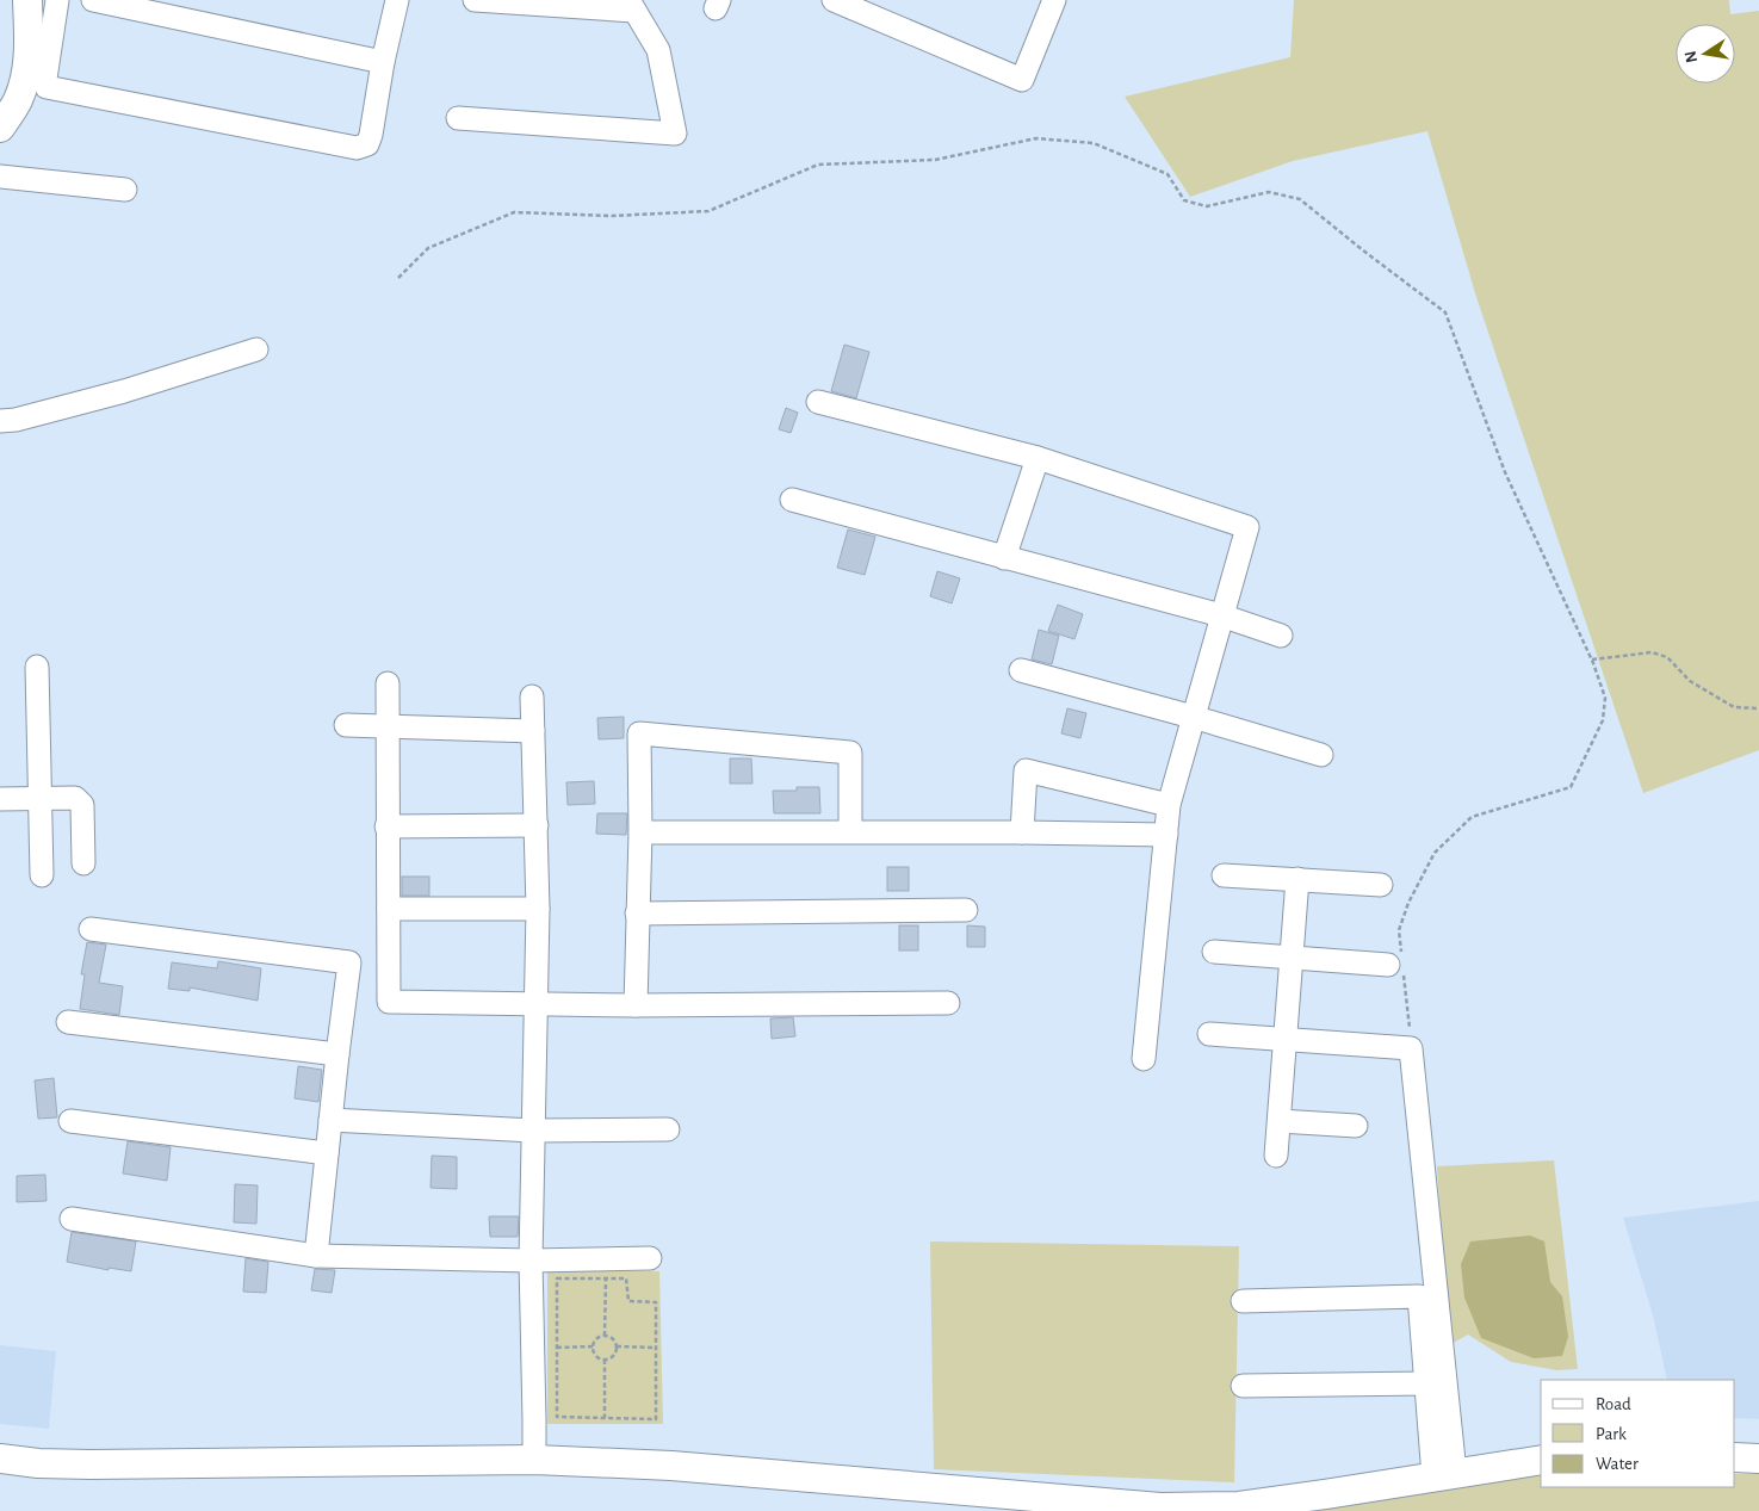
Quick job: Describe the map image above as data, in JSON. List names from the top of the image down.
{
  "legend": ["Road", "Park", "Water"],
  "north": "left"
}
